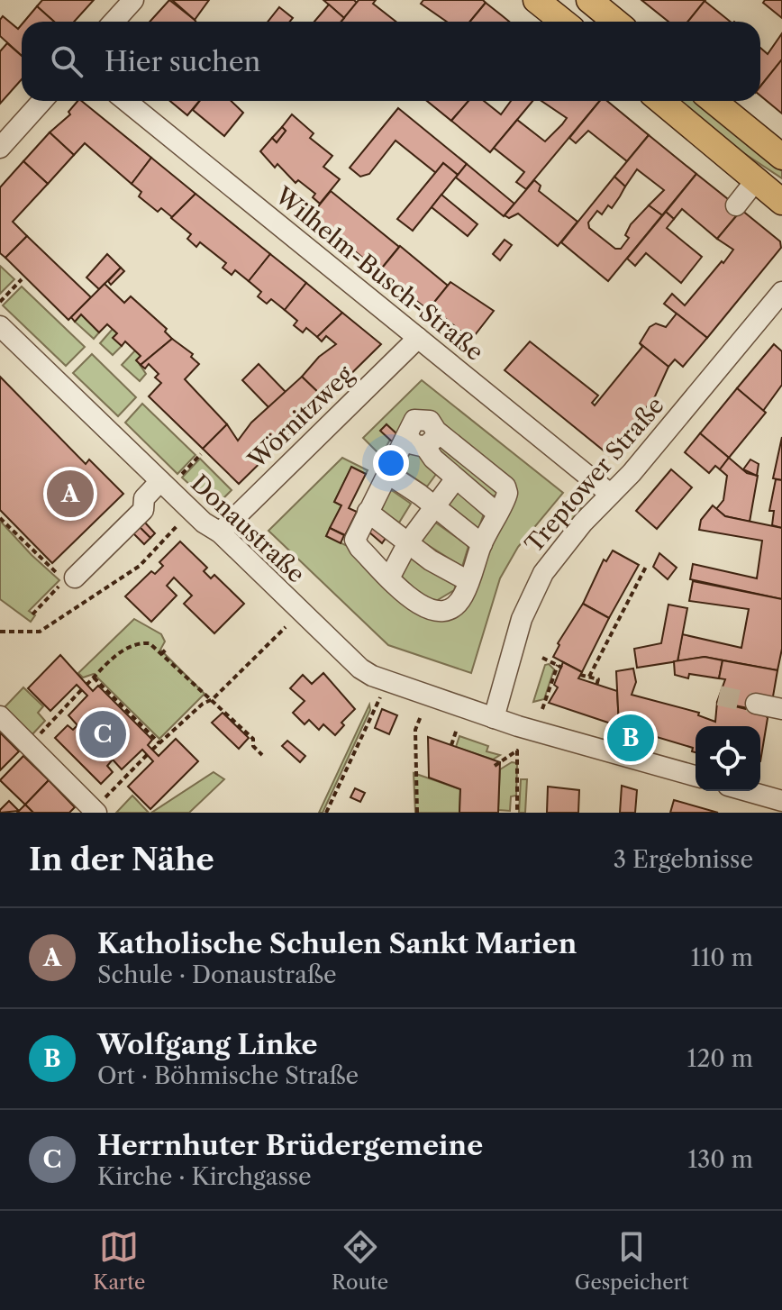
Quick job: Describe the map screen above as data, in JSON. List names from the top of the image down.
{
  "streets": {
    "street": [
      "Wilhelm-Busch-Straße",
      "Wörnitzweg",
      "Treptower Straße",
      "Donaustraße"
    ]
  },
  "crossings": [
    ["Wilhelm-Busch-Straße", "Wörnitzweg"],
    ["Wilhelm-Busch-Straße", "Treptower Straße"],
    ["Wörnitzweg", "Donaustraße"],
    ["Treptower Straße", "Donaustraße"]
  ],
  "page": {
    "search": "Hier suchen",
    "pins": ["A", "C", "B"],
    "heading": ["In der Nähe", "3 Ergebnisse"],
    "list": [
      {
        "mark": "A",
        "name": "Katholische Schulen Sankt Marien",
        "note": "Schule · Donaustraße",
        "value": "110 m"
      },
      {
        "mark": "B",
        "name": "Wolfgang Linke",
        "note": "Ort · Böhmische Straße",
        "value": "120 m"
      },
      {
        "mark": "C",
        "name": "Herrnhuter Brüdergemeine",
        "note": "Kirche · Kirchgasse",
        "value": "130 m"
      }
    ],
    "nav": ["Karte", "Route", "Gespeichert"]
  }
}
